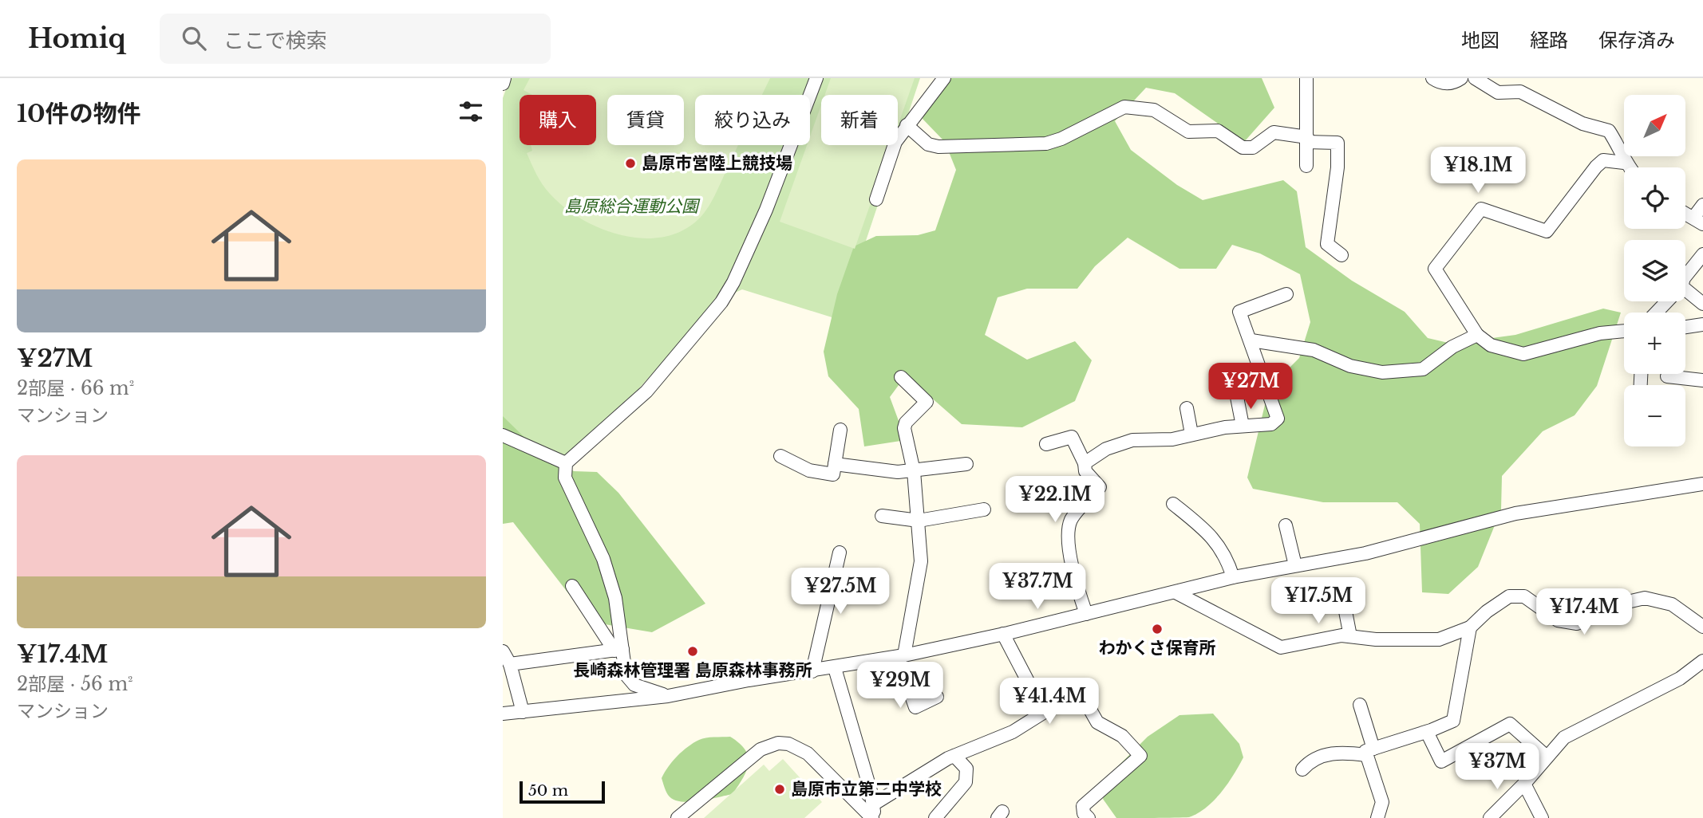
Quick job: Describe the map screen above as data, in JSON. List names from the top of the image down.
{
  "parks": ["島原総合運動公園"],
  "places": [
    "島原市営陸上競技場",
    "わかくさ保育所",
    "長崎森林管理署 島原森林事務所",
    "島原市立第二中学校"
  ],
  "scale_bar": "50 m",
  "north": "top right",
  "page": {
    "header": "Homiq",
    "search": "ここで検索",
    "nav": ["地図", "経路", "保存済み"],
    "heading": "10件の物件",
    "map_buttons": ["+", "−"],
    "chip": [
      "購入",
      "賃貸",
      "絞り込み",
      "新着"
    ],
    "list": [
      {
        "name": "¥27M",
        "note": "2部屋 · 66 m² · マンション"
      },
      {
        "name": "¥17.4M",
        "note": "2部屋 · 56 m² · マンション"
      }
    ],
    "price": [
      "¥18.1M",
      "¥27M",
      "¥22.1M",
      "¥37.7M",
      "¥27.5M",
      "¥17.5M",
      "¥17.4M",
      "¥29M",
      "¥41.4M",
      "¥37M"
    ],
    "scale": "50 m"
  }
}
